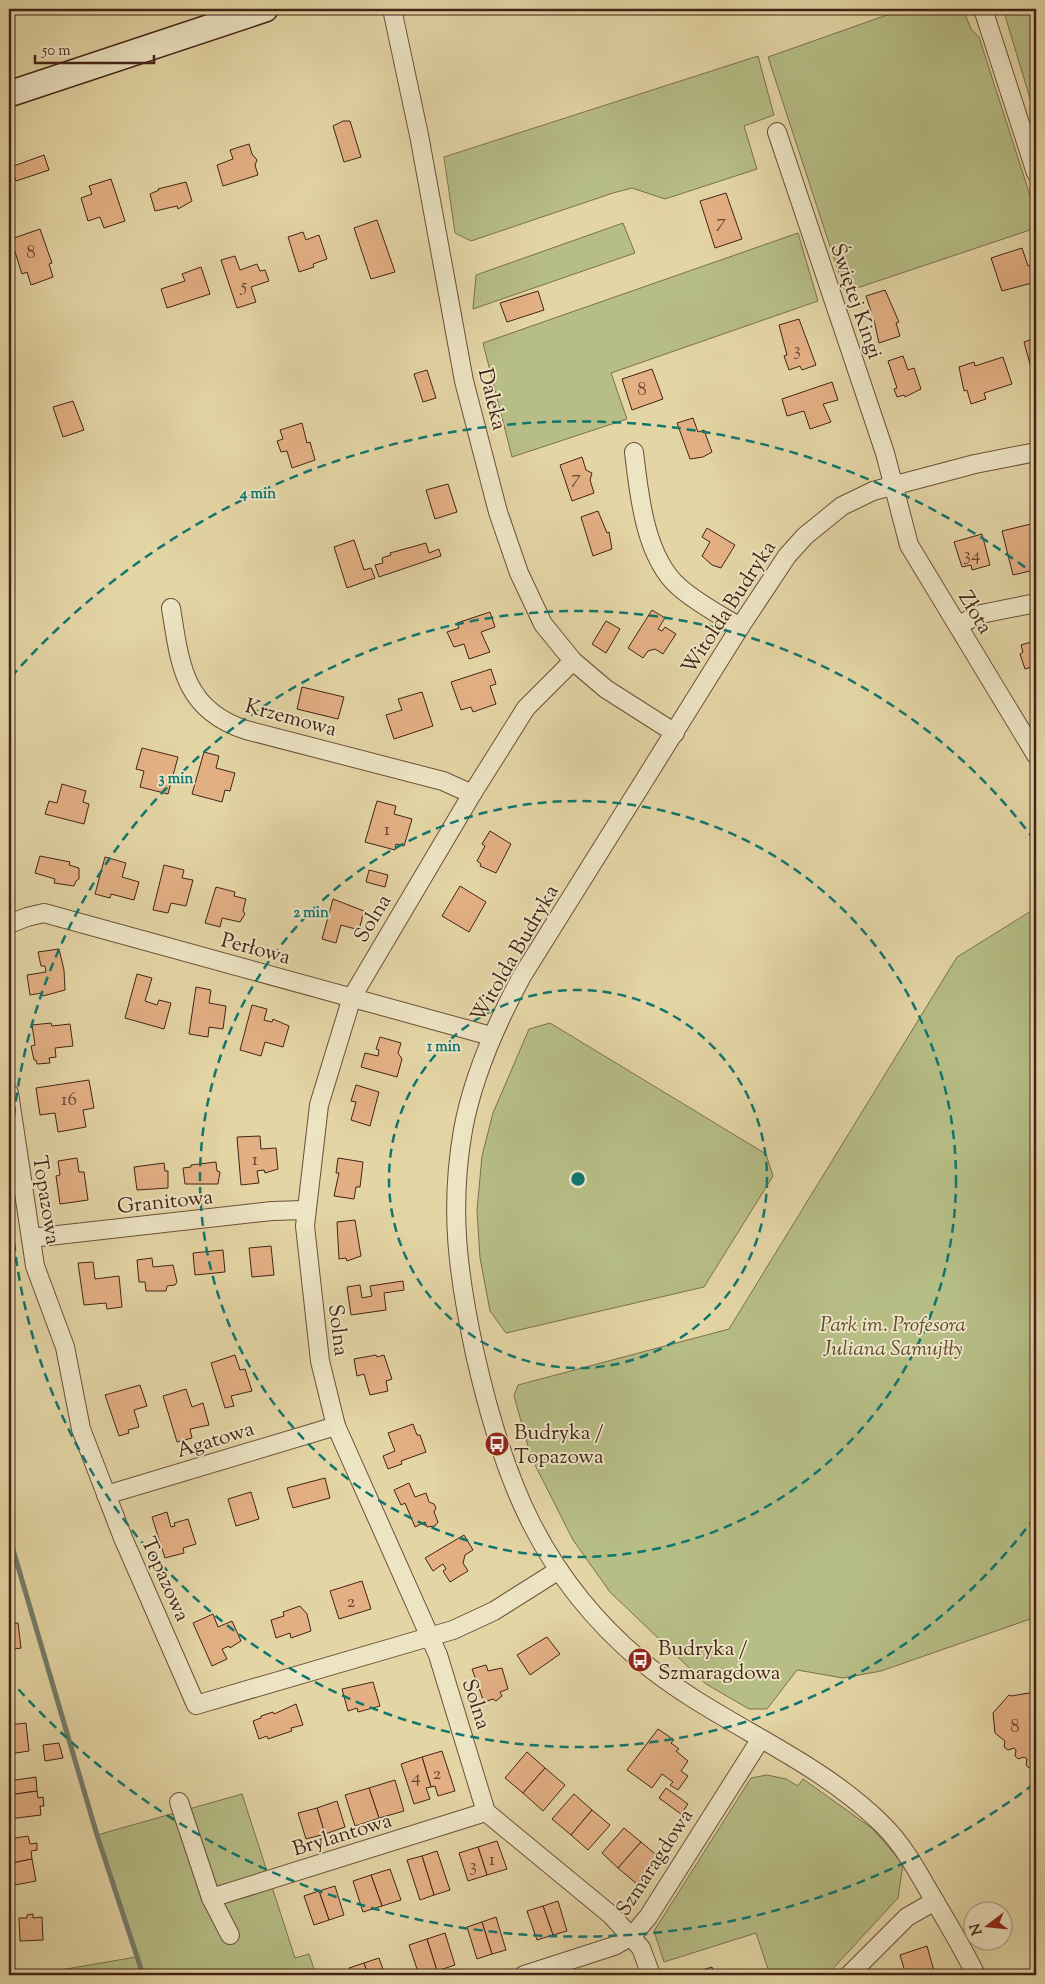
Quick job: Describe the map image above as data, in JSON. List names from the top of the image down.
{
  "streets": {
    "street": [
      "Świętej Kingi",
      "Daleka",
      "Witolda Budryka",
      "Złota",
      "Krzemowa",
      "Solna",
      "Perłowa",
      "Topazowa",
      "Granitowa",
      "Agatowa",
      "Brylantowa",
      "Szmaragdowa"
    ]
  },
  "crossings": [
    ["Świętej Kingi", "Witolda Budryka"],
    ["Świętej Kingi", "Złota"],
    ["Daleka", "Witolda Budryka"],
    ["Daleka", "Solna"],
    ["Witolda Budryka", "Złota"],
    ["Witolda Budryka", "Perłowa"],
    ["Witolda Budryka", "Topazowa"],
    ["Witolda Budryka", "Szmaragdowa"],
    ["Krzemowa", "Solna"],
    ["Solna", "Perłowa"],
    ["Solna", "Topazowa"],
    ["Solna", "Granitowa"],
    ["Solna", "Agatowa"],
    ["Solna", "Brylantowa"],
    ["Topazowa", "Granitowa"],
    ["Topazowa", "Agatowa"]
  ],
  "parks": ["Park im. Profesora Juliana Samujłły"],
  "places": {
    "bus stop": ["Budryka / Topazowa", "Budryka / Szmaragdowa"]
  },
  "house_numbers": [
    "7",
    "8",
    "5",
    "3",
    "8",
    "7",
    "34",
    "1",
    "16",
    "1",
    "2",
    "8",
    "2",
    "4",
    "1",
    "3"
  ],
  "scale_bar": "50 m",
  "north": "left",
  "rings": [
    "4 min",
    "3 min",
    "2 min",
    "1 min"
  ]
}
